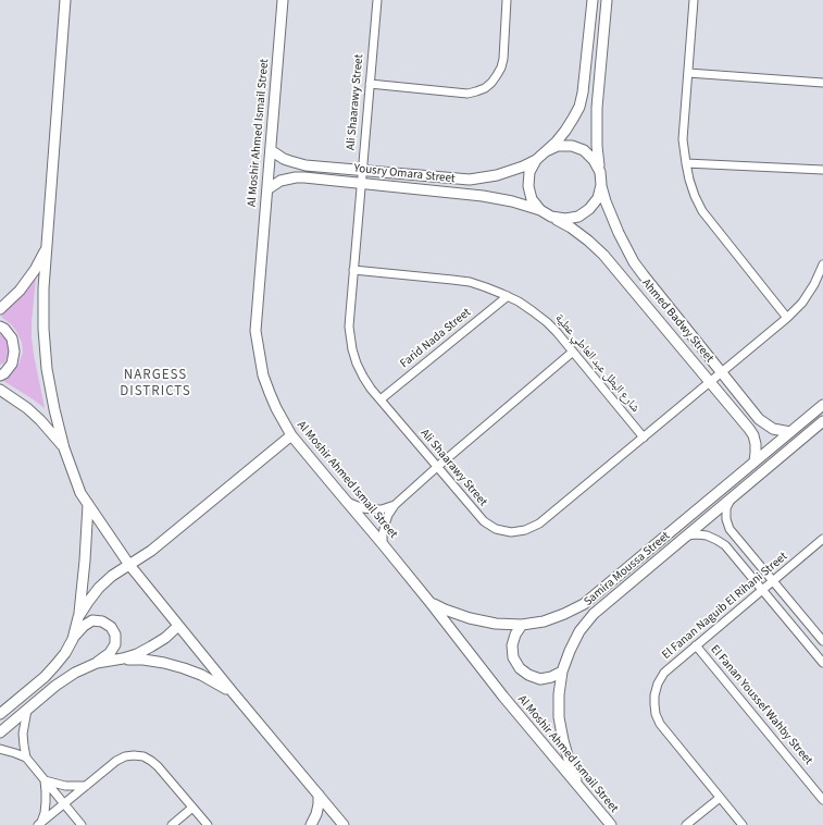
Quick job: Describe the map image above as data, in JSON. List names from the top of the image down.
{
  "streets": {
    "street": [
      "Ali Shaarawy Street",
      "Al Moshir Ahmed Ismail Street",
      "Yousry Omara Street",
      "Ahmed Badwy Street",
      "Farid Nada Street",
      "شارع البطل عبد العاطي عطية",
      "Samira Moussa Street",
      "El Fanan Naguib El Rihani Street",
      "El Fanan Youssef Wahby Street"
    ]
  },
  "crossings": [
    ["Ali Shaarawy Street", "Yousry Omara Street"],
    ["Ali Shaarawy Street", "Ahmed Badwy Street"],
    ["Ali Shaarawy Street", "Farid Nada Street"],
    ["Ali Shaarawy Street", "شارع البطل عبد العاطي عطية"],
    ["Al Moshir Ahmed Ismail Street", "Yousry Omara Street"],
    ["Al Moshir Ahmed Ismail Street", "Samira Moussa Street"],
    ["Yousry Omara Street", "Ahmed Badwy Street"],
    ["Ahmed Badwy Street", "Samira Moussa Street"],
    ["Farid Nada Street", "شارع البطل عبد العاطي عطية"],
    ["El Fanan Naguib El Rihani Street", "El Fanan Youssef Wahby Street"]
  ],
  "districts": ["NARGESS DISTRICTS"]
}
